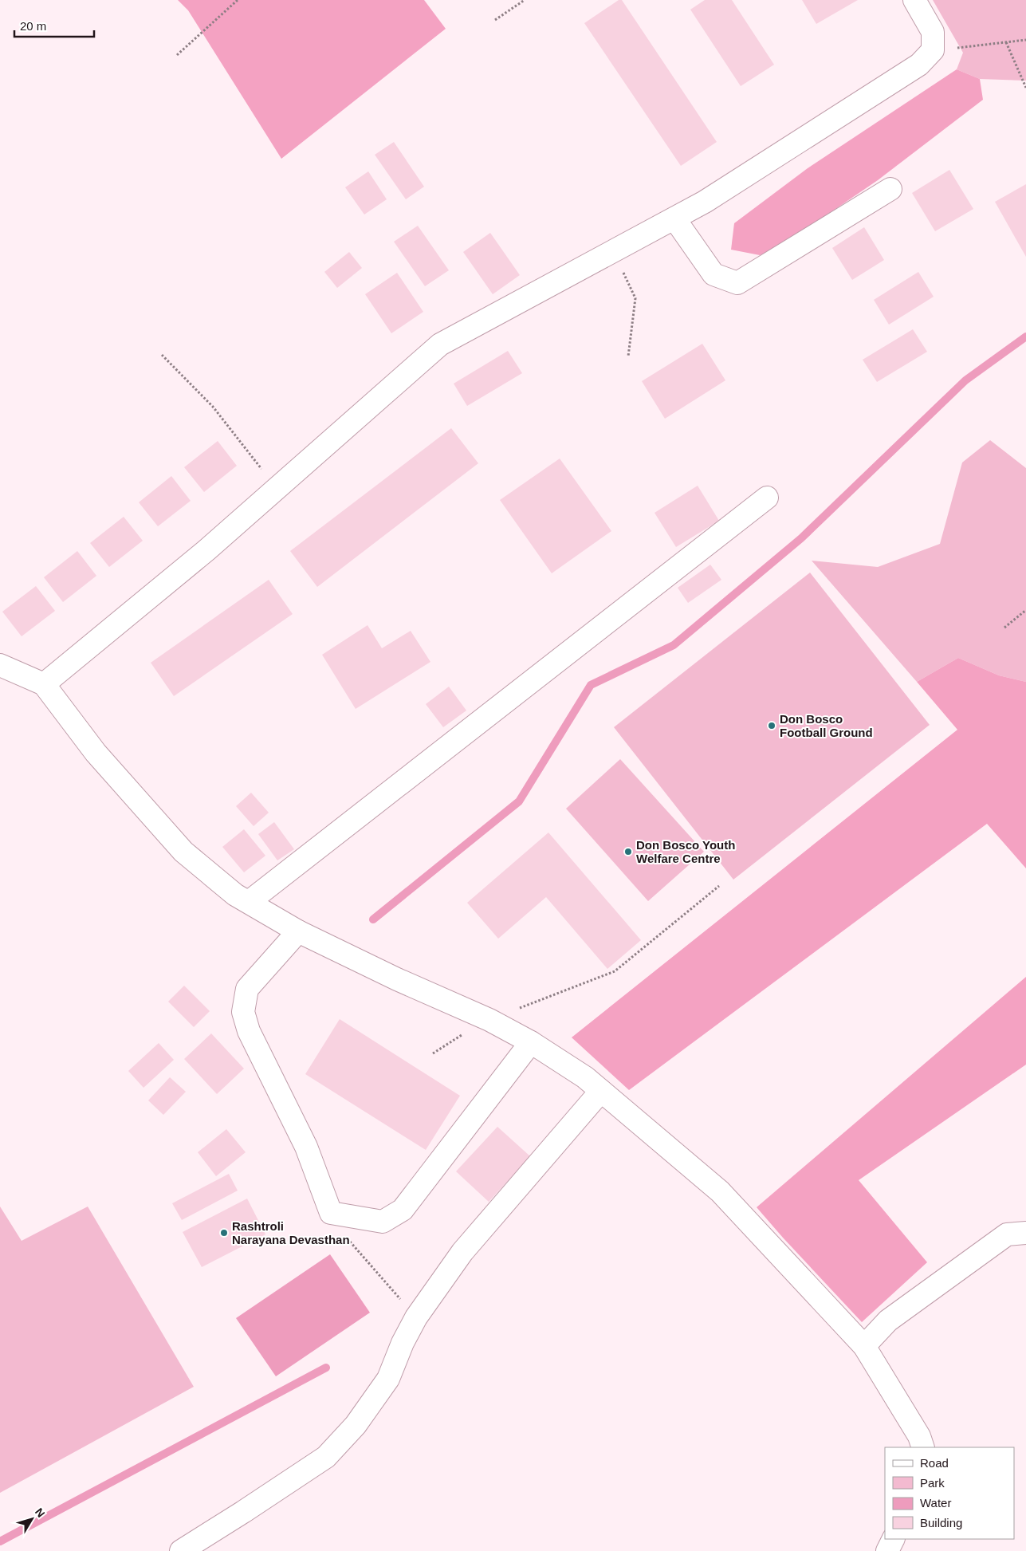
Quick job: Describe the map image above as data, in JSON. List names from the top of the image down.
{
  "places": ["Don Bosco Football Ground", "Don Bosco Youth Welfare Centre", "Rashtroli Narayana Devasthan"],
  "legend": [
    "Road",
    "Park",
    "Water",
    "Building"
  ],
  "scale_bar": "20 m",
  "north": "top right"
}
